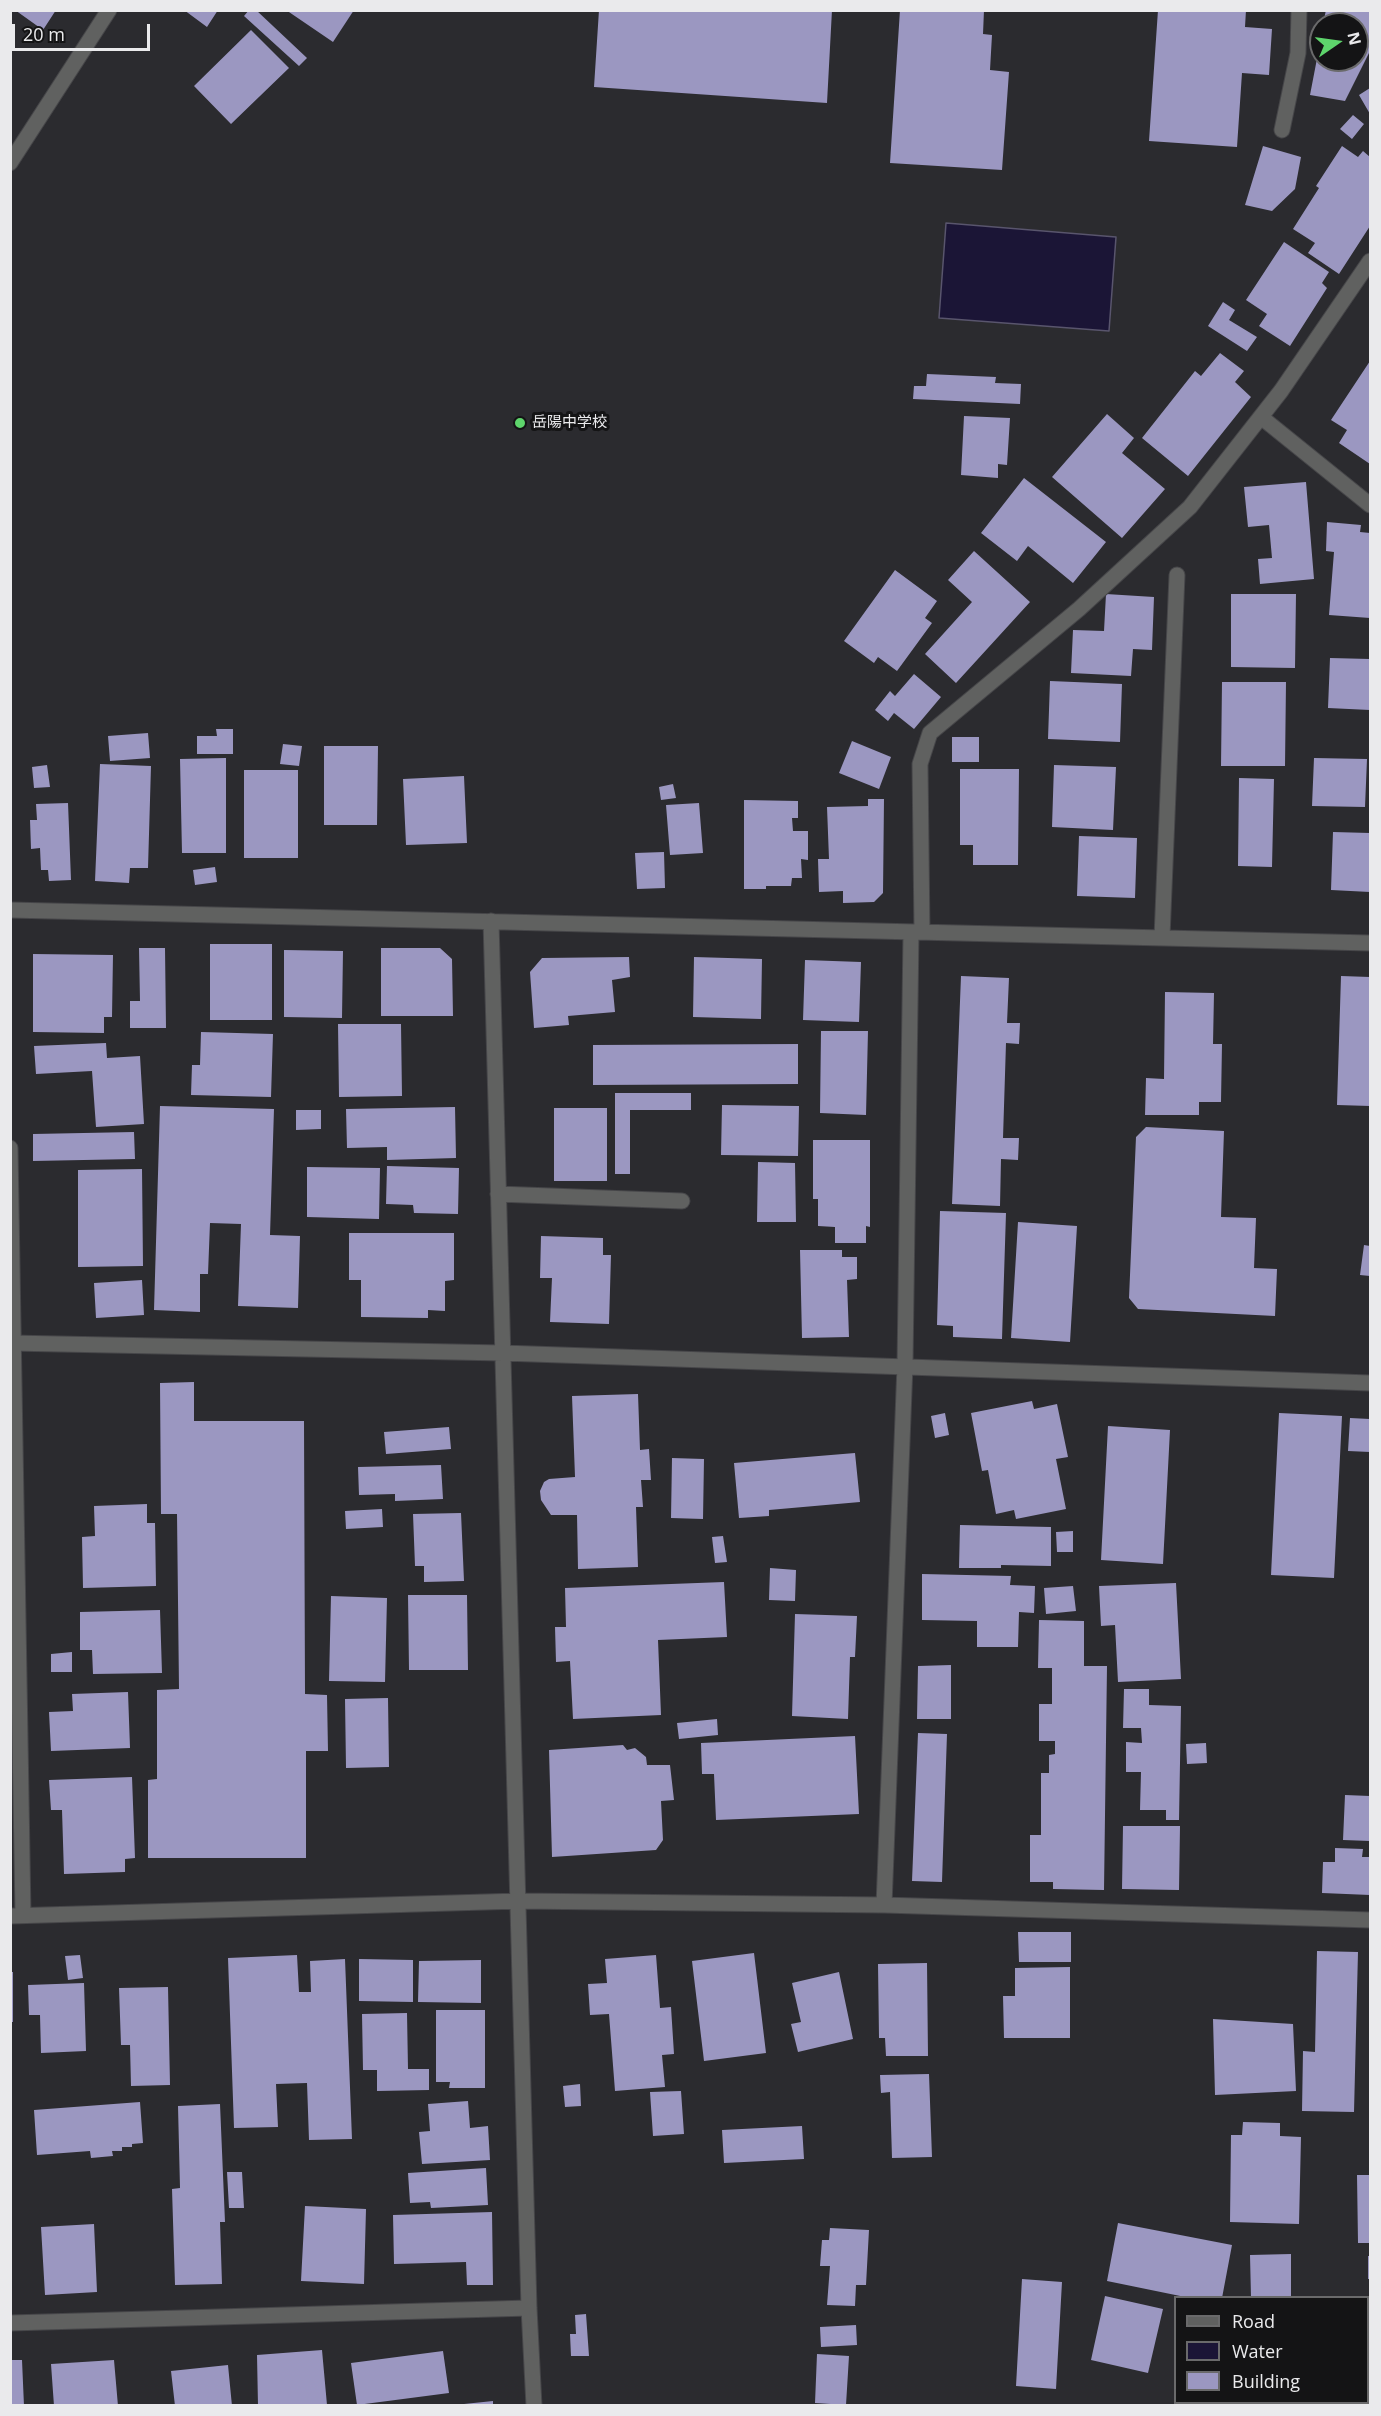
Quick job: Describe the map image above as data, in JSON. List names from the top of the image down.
{
  "places": ["岳陽中学校"],
  "legend": ["Road", "Water", "Building"],
  "scale_bar": "20 m",
  "north": "right"
}
